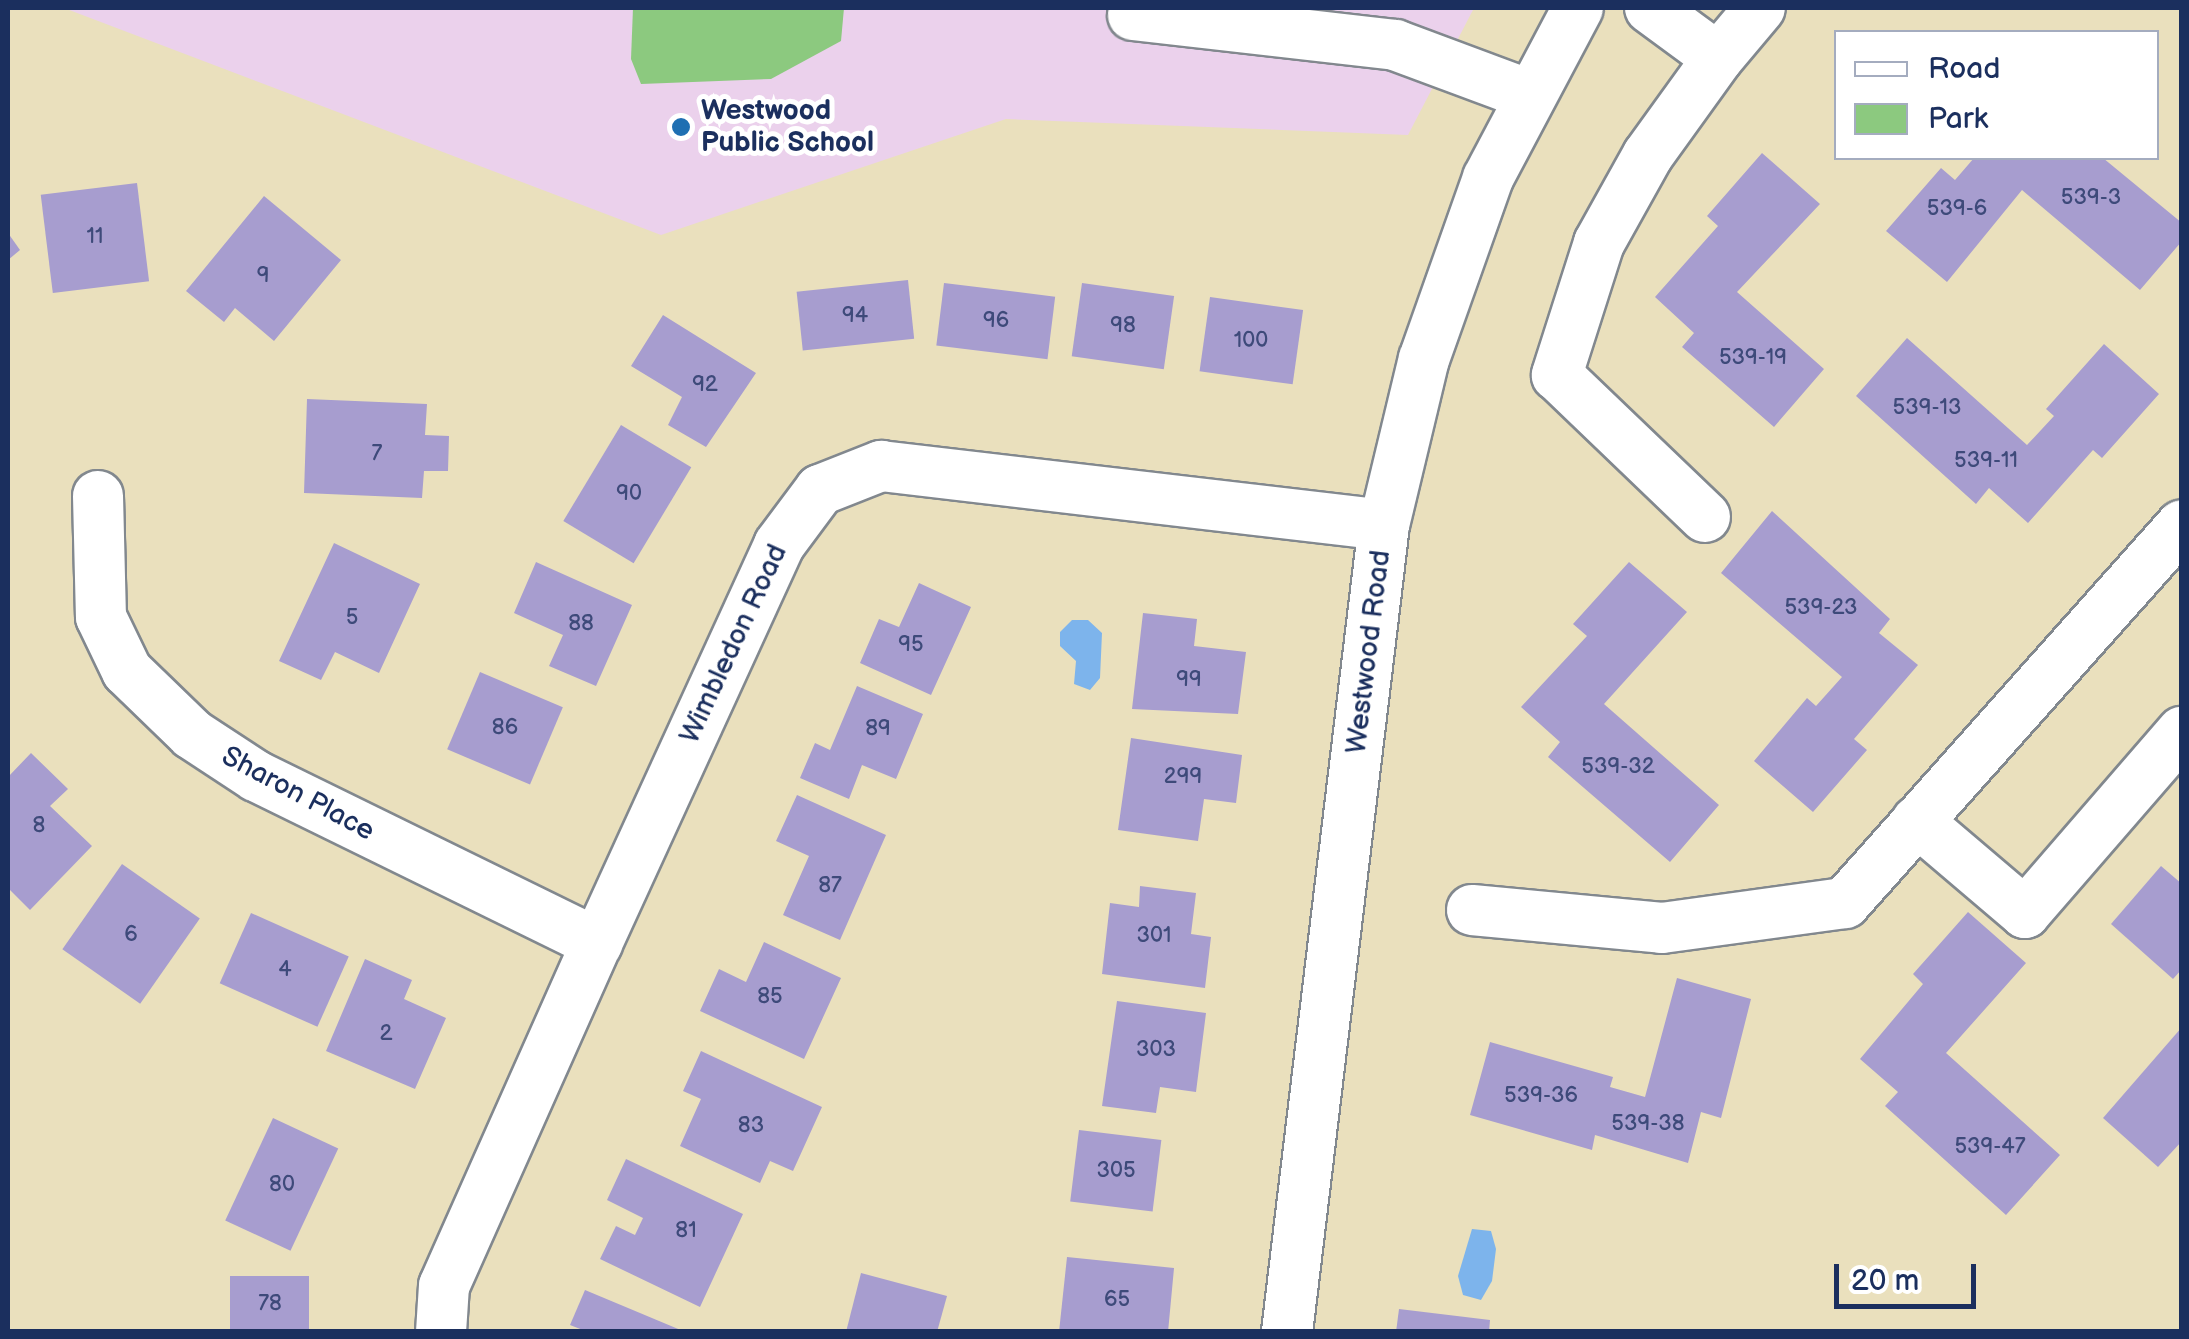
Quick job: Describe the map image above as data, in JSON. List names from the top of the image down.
{
  "streets": {
    "street": ["Wimbledon Road", "Westwood Road", "Sharon Place"]
  },
  "crossings": [
    ["Wimbledon Road", "Westwood Road"],
    ["Wimbledon Road", "Sharon Place"]
  ],
  "places": ["Westwood Public School"],
  "house_numbers": [
    "539-3",
    "539-6",
    "11",
    "9",
    "94",
    "96",
    "98",
    "100",
    "539-19",
    "92",
    "539-13",
    "7",
    "539-11",
    "90",
    "539-23",
    "5",
    "88",
    "95",
    "99",
    "86",
    "89",
    "539-32",
    "299",
    "8",
    "87",
    "6",
    "301",
    "4",
    "85",
    "2",
    "303",
    "539-36",
    "539-38",
    "83",
    "539-47",
    "305",
    "80",
    "81",
    "65",
    "78"
  ],
  "legend": ["Road", "Park"],
  "scale_bar": "20 m"
}
